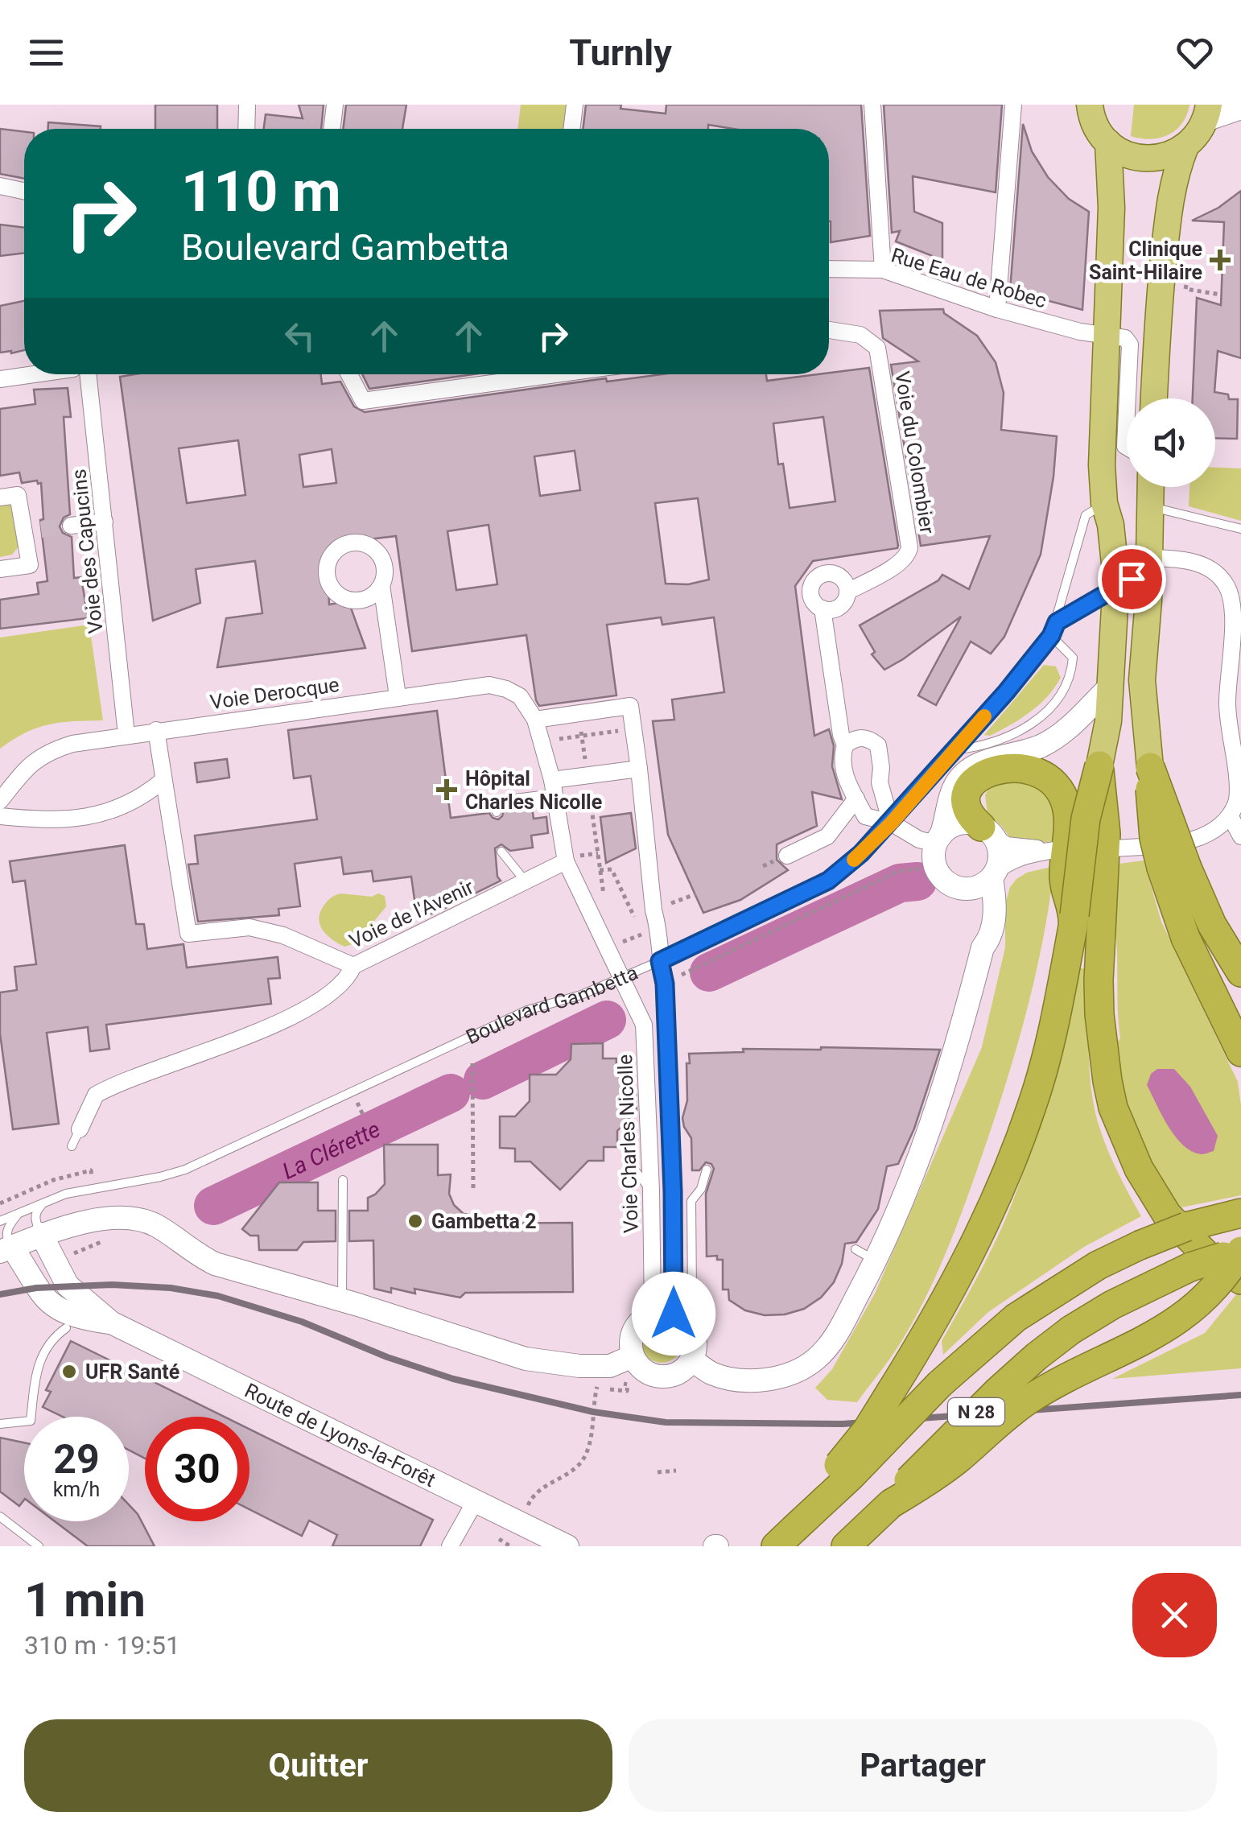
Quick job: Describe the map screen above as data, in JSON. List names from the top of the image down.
{
  "streets": {
    "highway": ["N 28"],
    "street": [
      "Rue Eau de Robec",
      "Voie du Colombier",
      "Voie des Capucins",
      "Voie Derocque",
      "Voie de l'Avenir",
      "Voie Charles Nicolle",
      "Route de Lyons-la-Forêt"
    ],
    "lane": ["Boulevard Gambetta"]
  },
  "crossings": [
    ["Voie des Capucins", "Voie Derocque"],
    ["Voie Derocque", "Voie de l'Avenir"],
    ["Voie Derocque", "Voie Charles Nicolle"],
    ["Voie de l'Avenir", "Voie Charles Nicolle"],
    ["Boulevard Gambetta", "Voie Charles Nicolle"]
  ],
  "water": ["La Clérette"],
  "places": {
    "health": ["Clinique Saint-Hilaire", "Hôpital Charles Nicolle"],
    "other": ["Gambetta 2", "UFR Santé"]
  },
  "page": {
    "header": "Turnly",
    "turn": ["110 m", "Boulevard Gambetta"],
    "speed": "29 km/h",
    "limit": "30",
    "heading": ["1 min", "310 m · 19:51"],
    "buttons": ["Quitter", "Partager"]
  }
}
